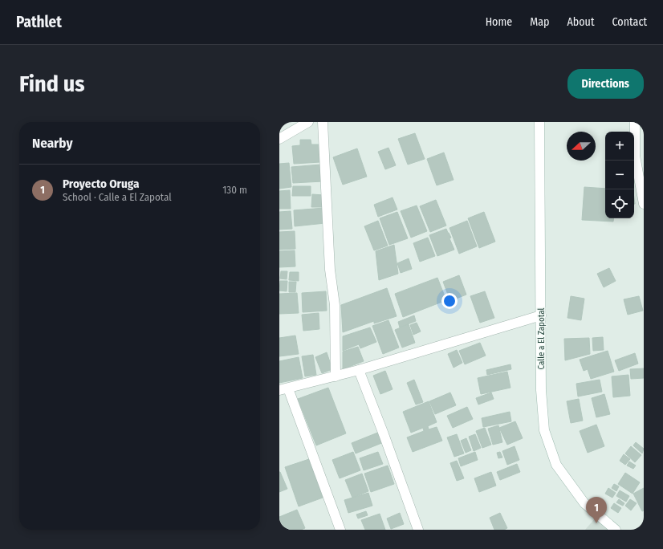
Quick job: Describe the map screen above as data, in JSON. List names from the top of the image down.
{
  "streets": {
    "street": ["Calle a El Zapotal"]
  },
  "north": "left",
  "page": {
    "header": "Pathlet",
    "nav": [
      "Home",
      "Map",
      "About",
      "Contact"
    ],
    "buttons": "Directions",
    "title": "Find us",
    "heading": "Nearby",
    "map_buttons": ["+", "−"],
    "list": [
      {
        "mark": "1",
        "name": "Proyecto Oruga",
        "note": "School · Calle a El Zapotal",
        "value": "130 m"
      }
    ],
    "pins": "1"
  }
}
